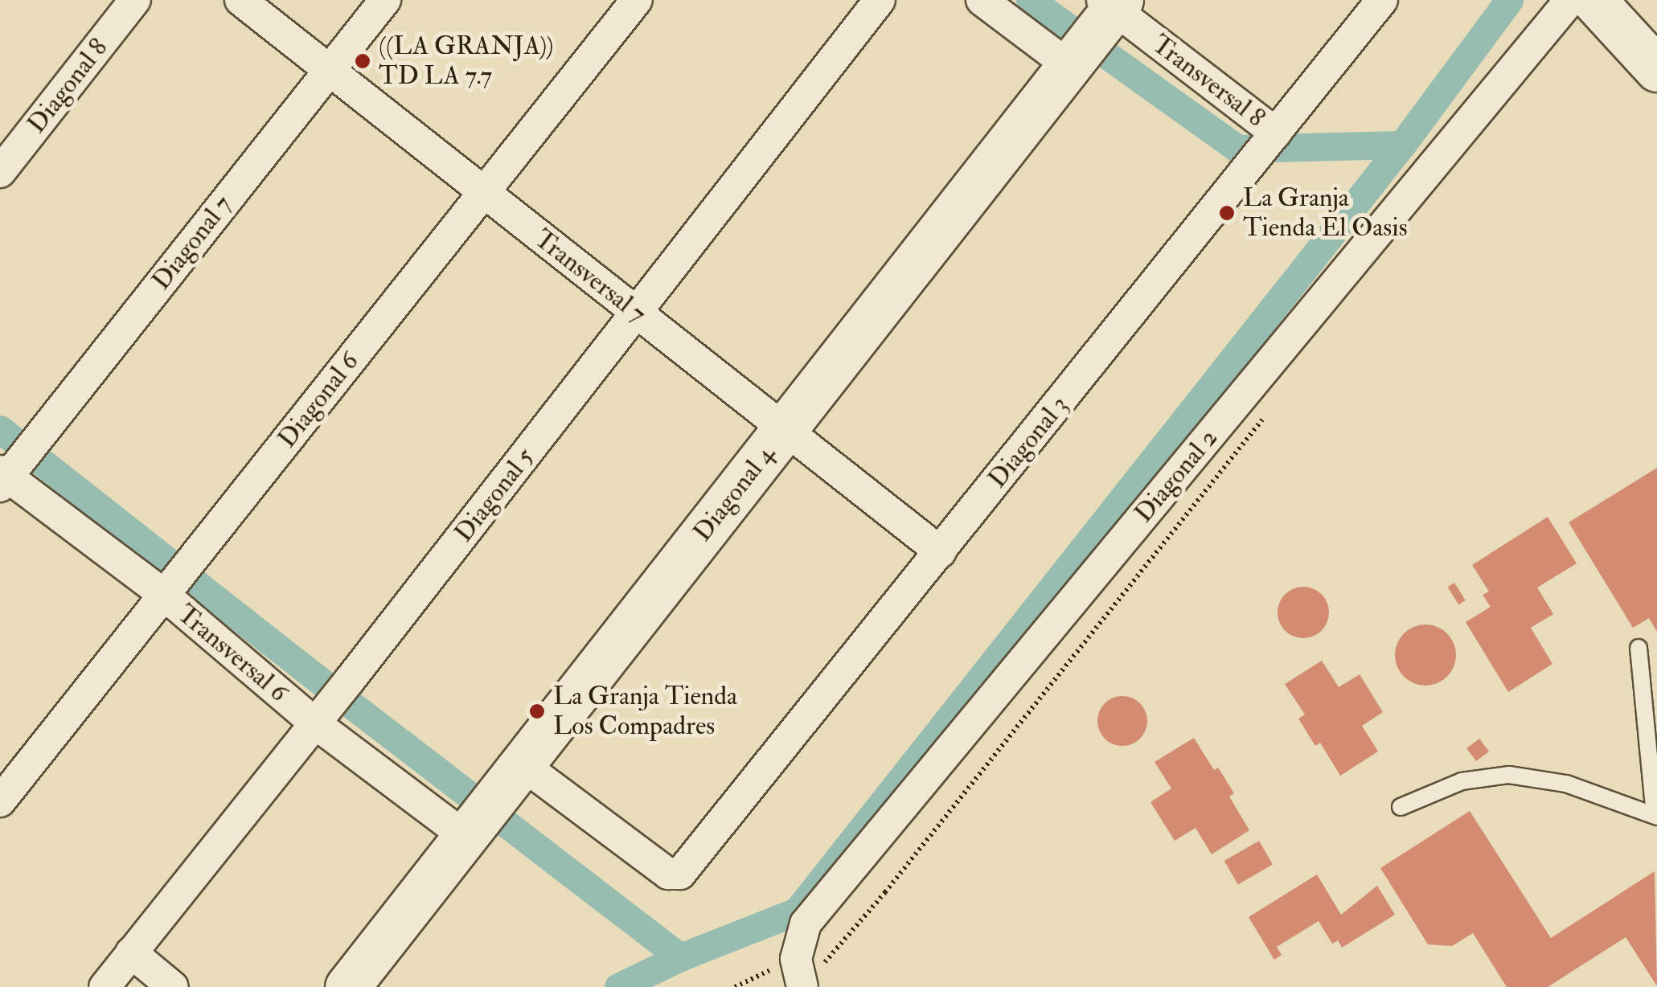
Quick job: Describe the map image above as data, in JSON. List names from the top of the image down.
{
  "streets": {
    "street": [
      "Transversal 8",
      "Diagonal 8",
      "Diagonal 7",
      "Transversal 7",
      "Diagonal 6",
      "Diagonal 3",
      "Diagonal 2",
      "Diagonal 4",
      "Diagonal 5",
      "Transversal 6"
    ]
  },
  "crossings": [
    ["Transversal 8", "Diagonal 3"],
    ["Transversal 8", "Diagonal 4"],
    ["Diagonal 7", "Transversal 7"],
    ["Diagonal 7", "Transversal 6"],
    ["Transversal 7", "Diagonal 6"],
    ["Transversal 7", "Diagonal 3"],
    ["Transversal 7", "Diagonal 4"],
    ["Transversal 7", "Diagonal 5"],
    ["Diagonal 6", "Transversal 6"],
    ["Diagonal 3", "Diagonal 4"],
    ["Diagonal 4", "Transversal 6"],
    ["Diagonal 5", "Transversal 6"]
  ],
  "places": ["((LA GRANJA)) TD LA 7.7", "La Granja Tienda El Oasis", "La Granja Tienda Los Compadres"]
}
